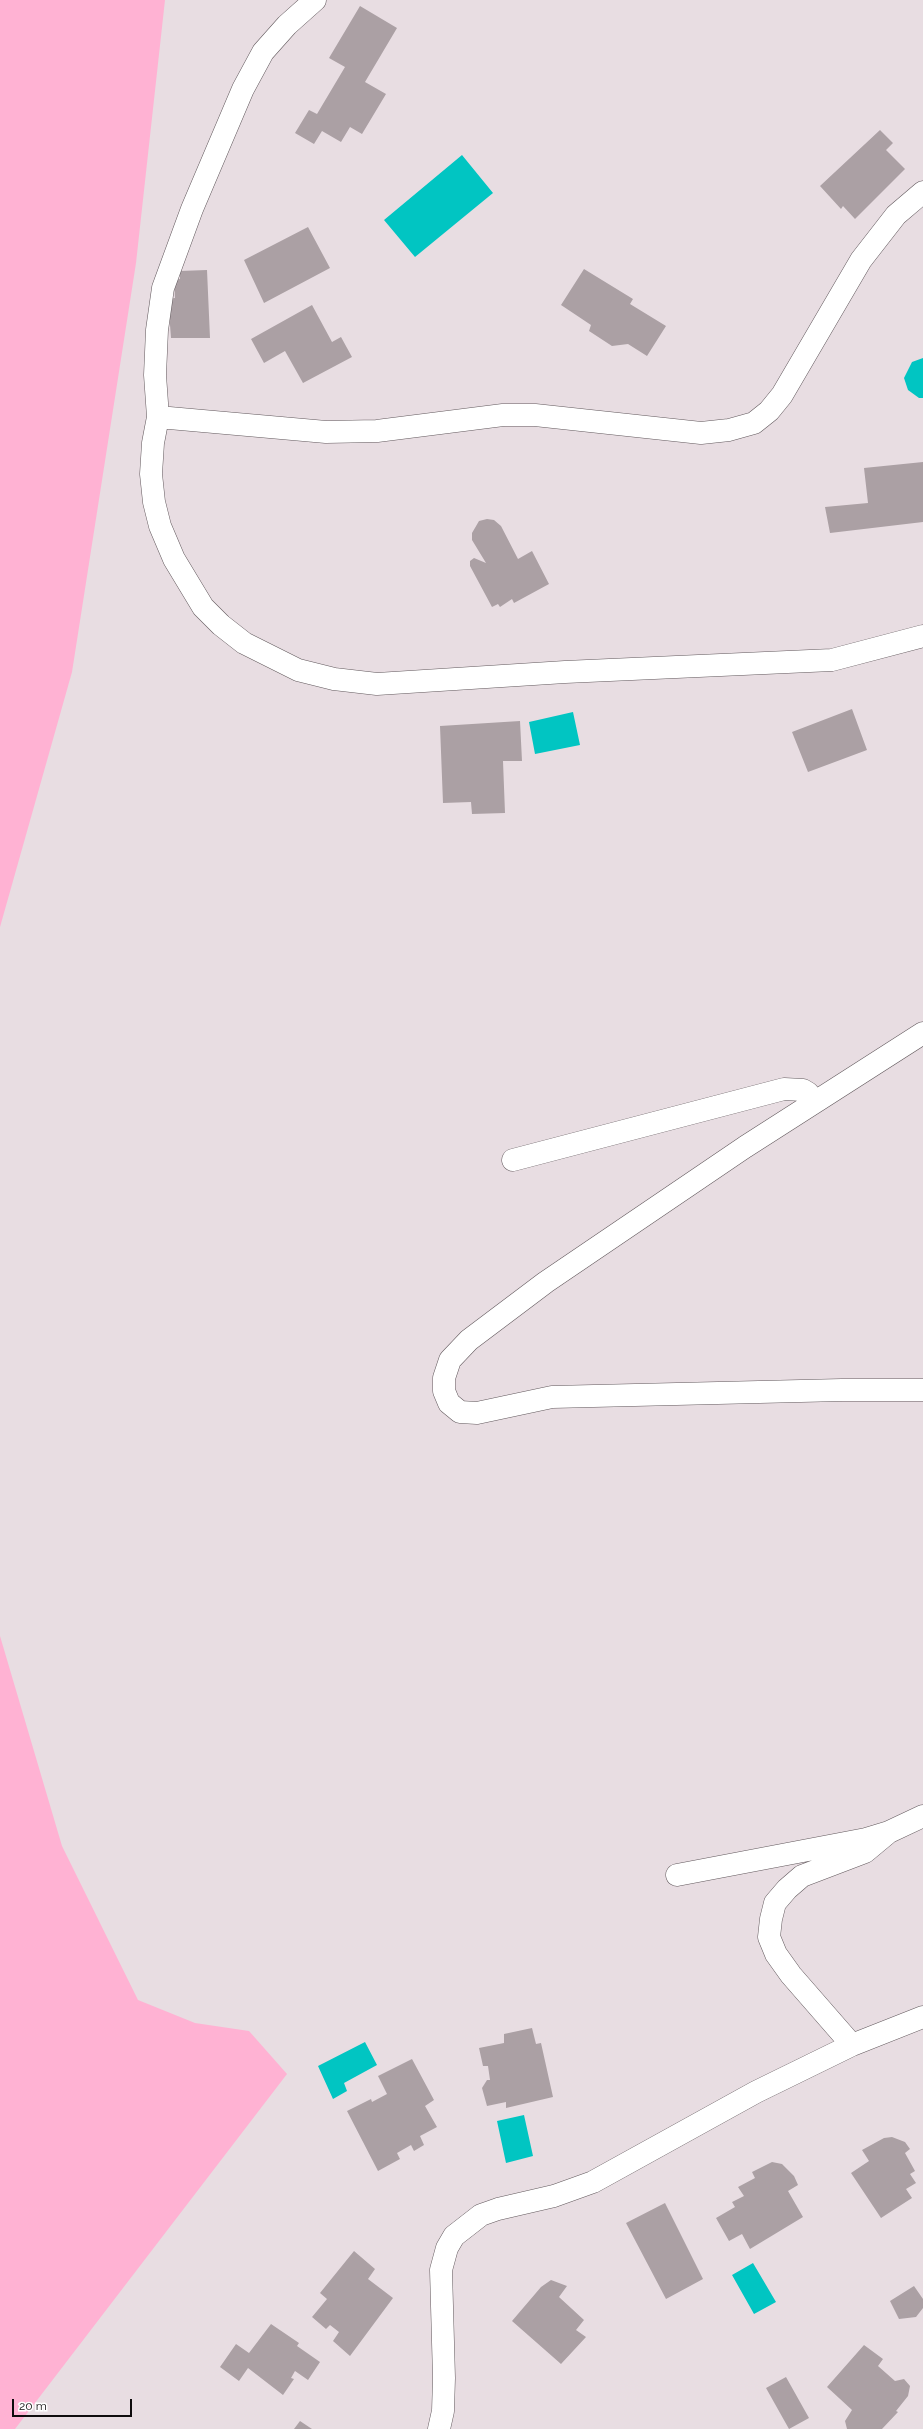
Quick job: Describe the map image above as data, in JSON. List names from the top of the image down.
{
  "scale_bar": "20 m"
}
